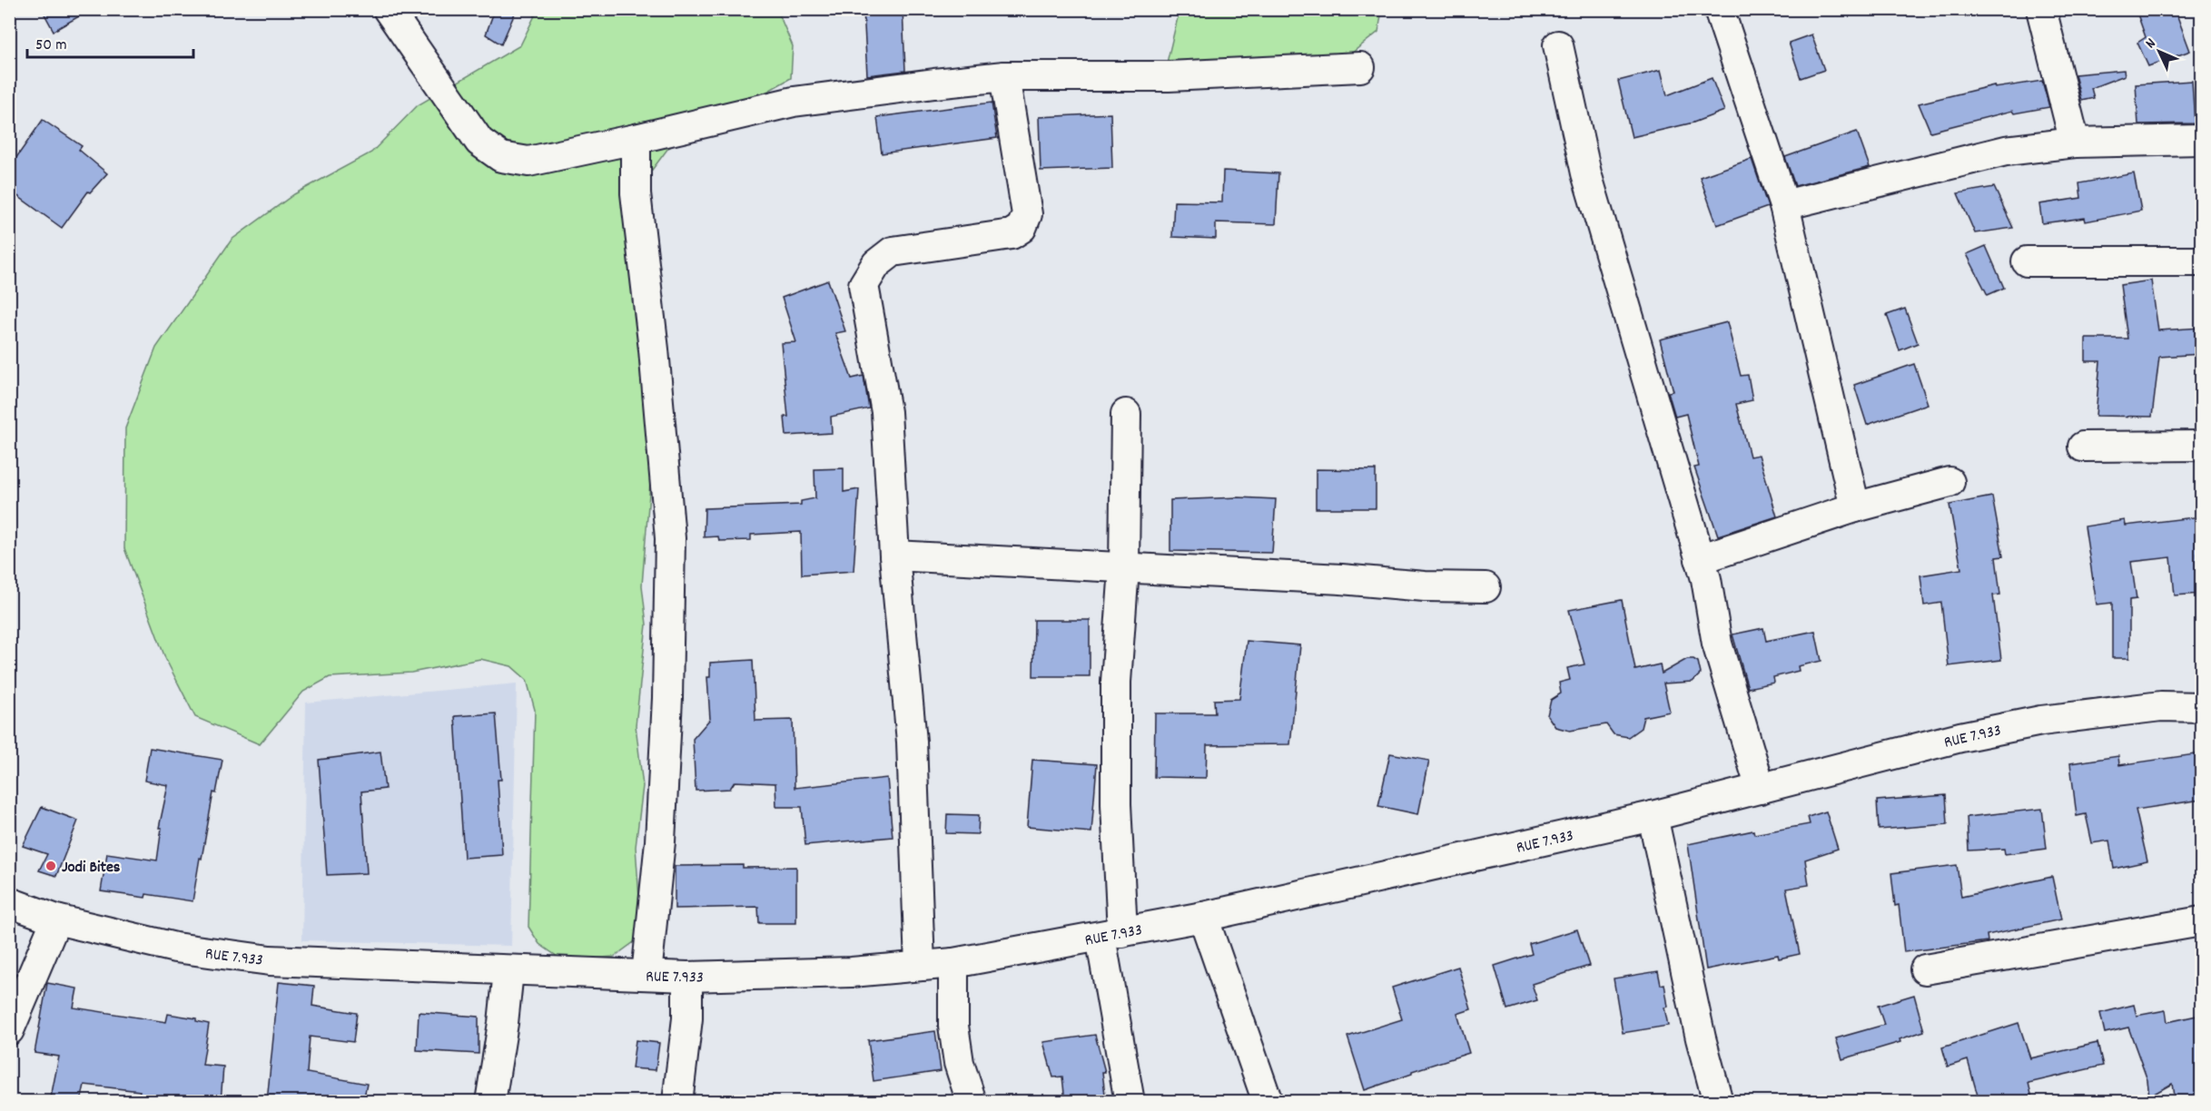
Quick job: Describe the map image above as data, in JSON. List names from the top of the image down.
{
  "streets": {
    "street": ["RUE 7.933"]
  },
  "places": ["Jodi Bites"],
  "scale_bar": "50 m",
  "north": "top left"
}
